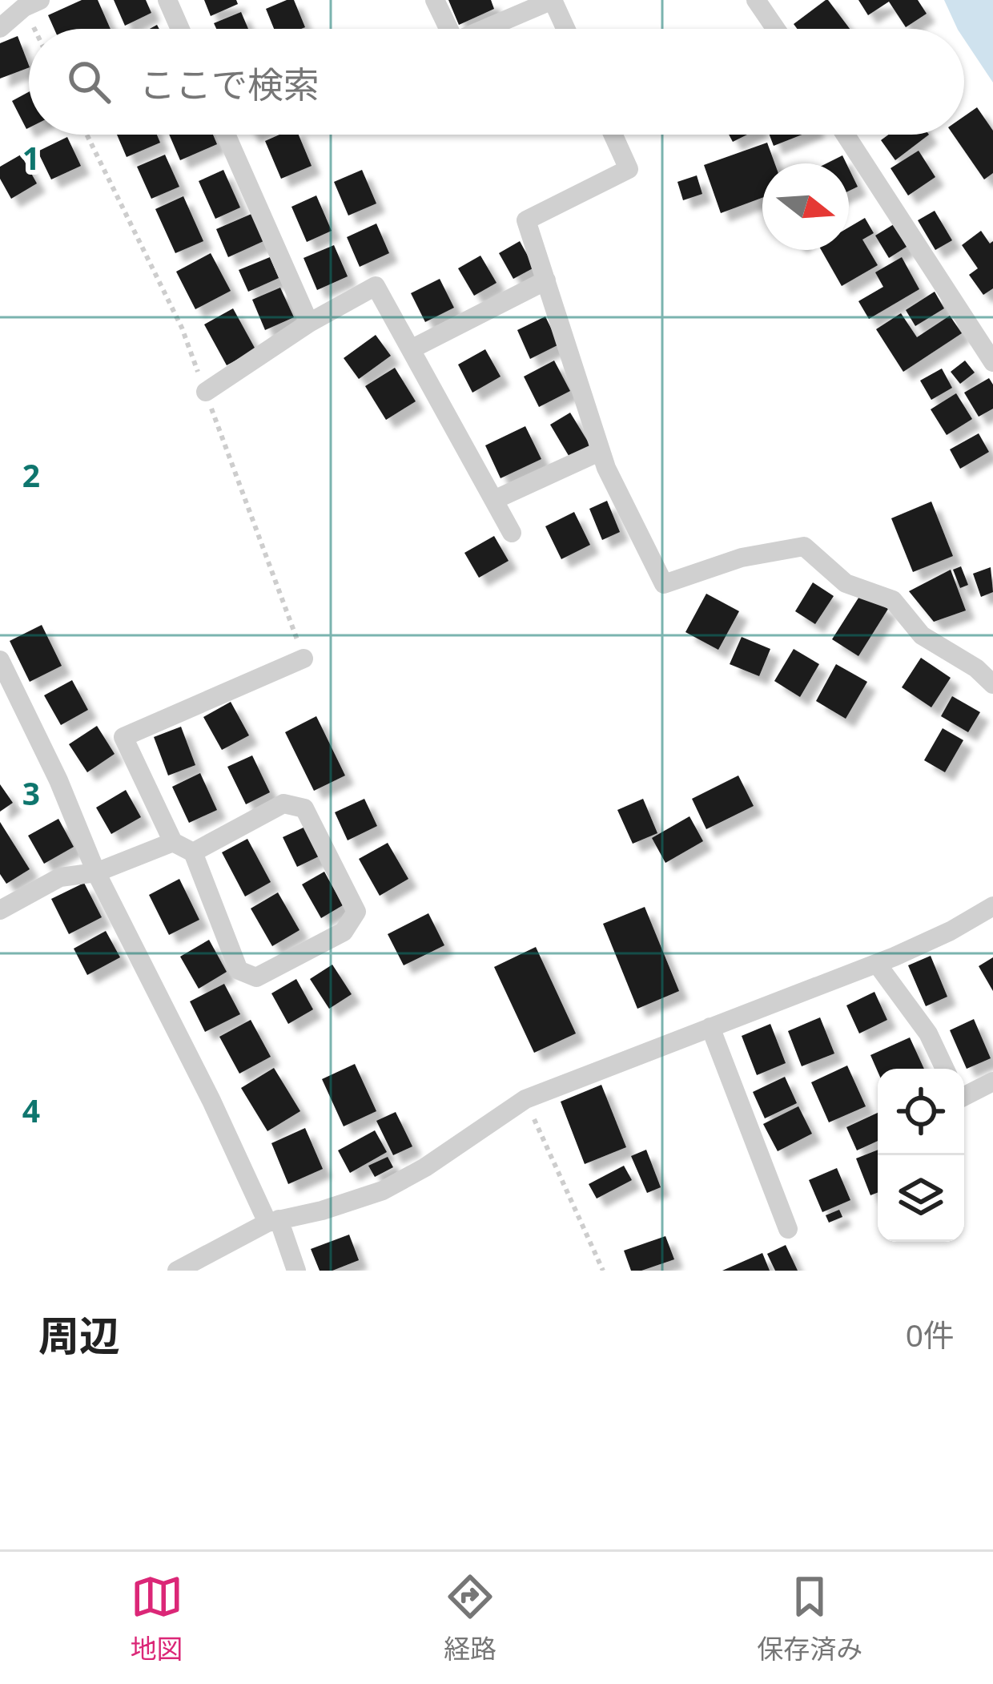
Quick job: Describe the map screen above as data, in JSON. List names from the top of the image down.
{
  "north": "right",
  "page": {
    "search": "ここで検索",
    "heading": ["周辺", "0件"],
    "nav": ["地図", "経路", "保存済み"]
  },
  "grid": {
    "rows": [
      "1",
      "2",
      "3",
      "4"
    ]
  }
}
